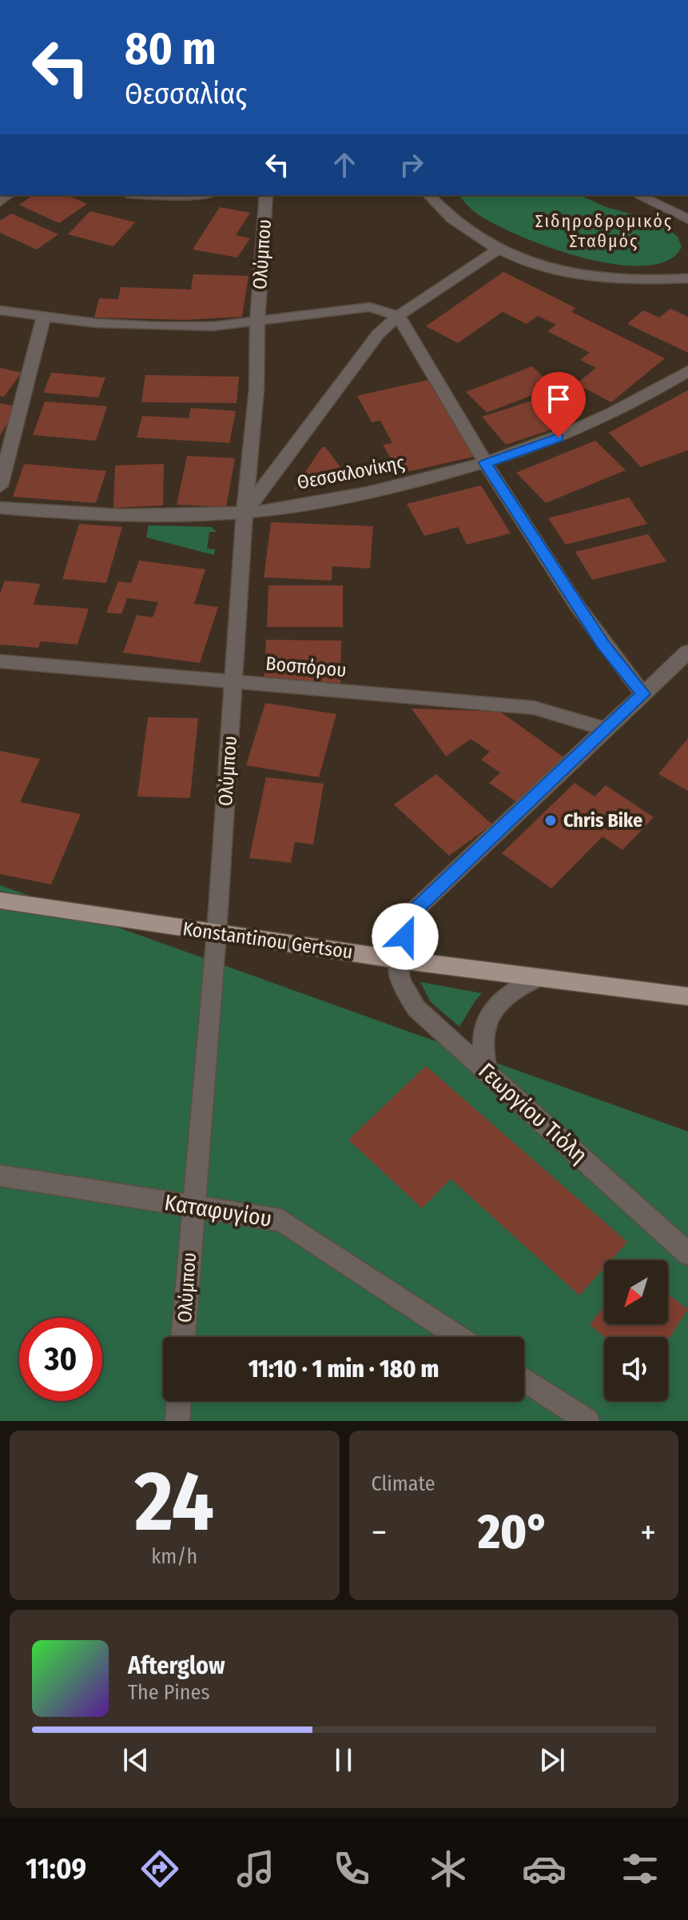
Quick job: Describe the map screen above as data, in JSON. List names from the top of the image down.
{
  "streets": {
    "main road": ["Konstantinou Gertsou"],
    "street": [
      "Ολύμπου",
      "Θεσσαλονίκης",
      "Βοσπόρου",
      "Γεωργίου Τιόλη",
      "Καταφυγίου"
    ]
  },
  "crossings": [
    ["Ολύμπου", "Θεσσαλονίκης"],
    ["Ολύμπου", "Βοσπόρου"],
    ["Ολύμπου", "Konstantinou Gertsou"],
    ["Ολύμπου", "Καταφυγίου"],
    ["Konstantinou Gertsou", "Γεωργίου Τιόλη"]
  ],
  "districts": ["Σιδηροδρομικός Σταθμός"],
  "places": ["Chris Bike"],
  "north": "bottom left",
  "page": {
    "turn": ["80 m", "Θεσσαλίας"],
    "limit": "30",
    "trip": "11:10 · 1 min · 180 m",
    "tile": [
      ["24", "km/h"],
      "Climate"
    ],
    "heat": ["−", "20°", "+"],
    "song": ["Afterglow", "The Pines"],
    "tabs": "11:09"
  }
}
